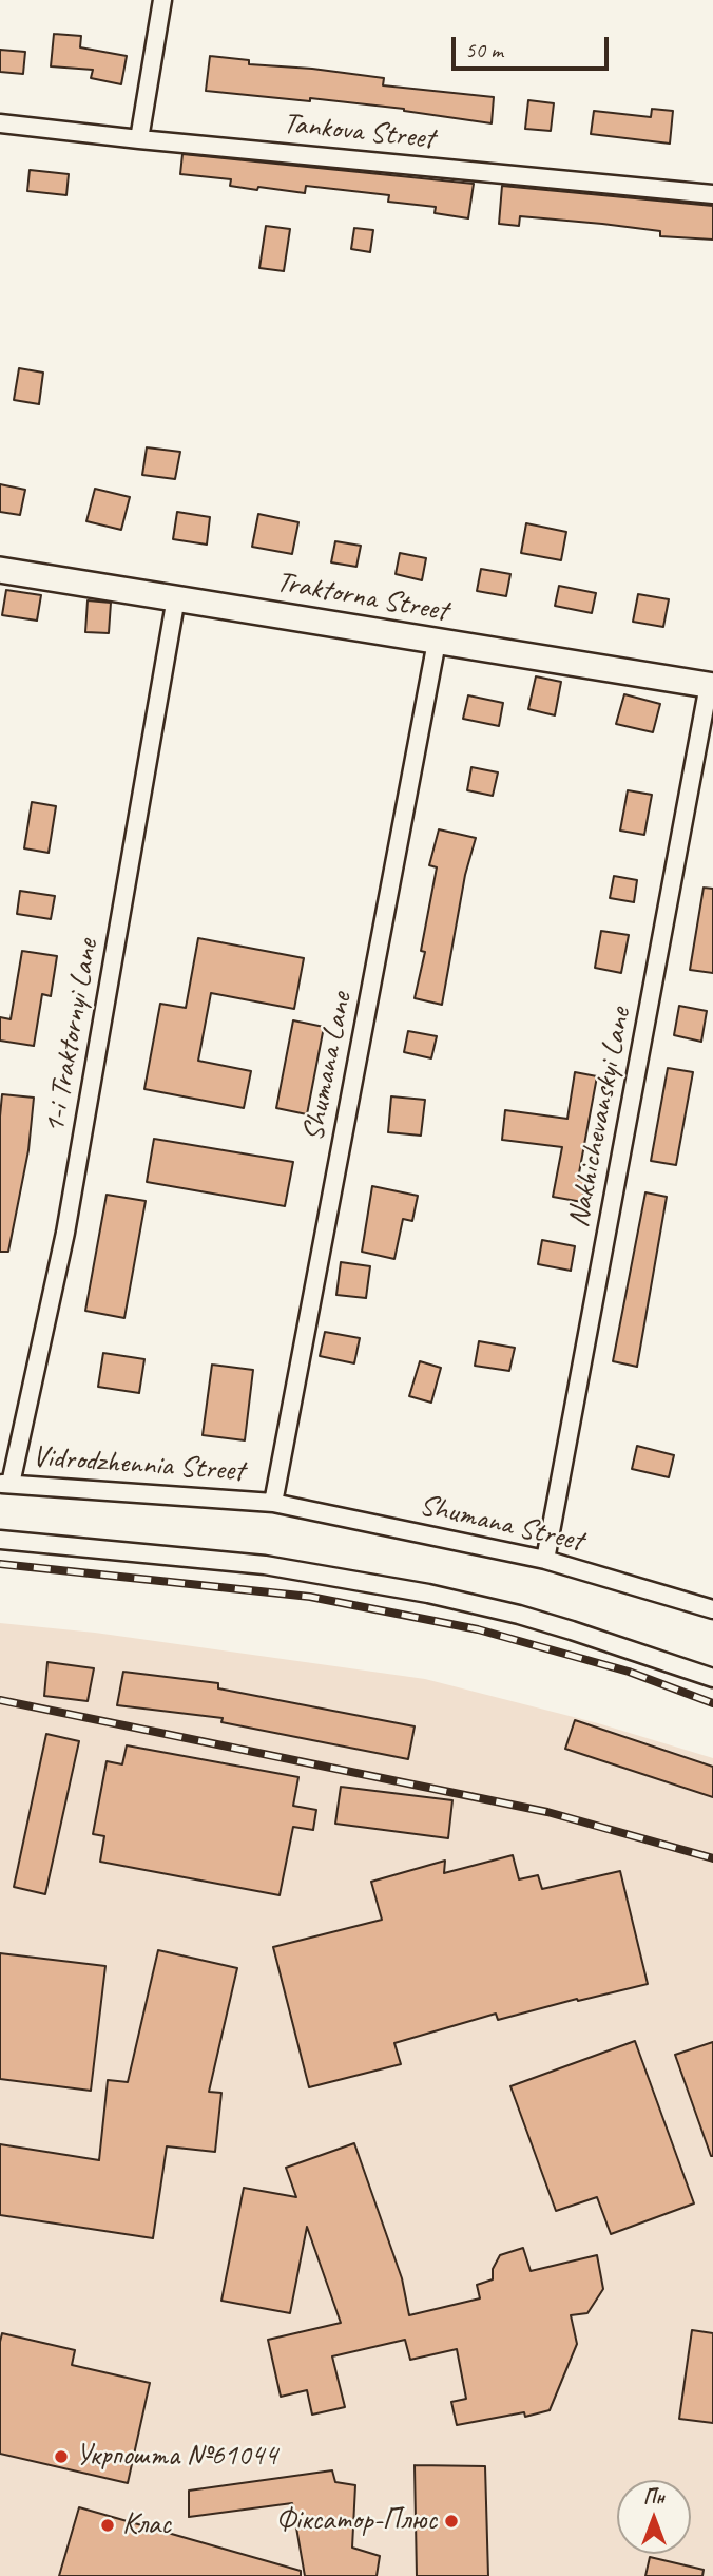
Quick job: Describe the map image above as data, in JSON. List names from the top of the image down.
{
  "streets": {
    "street": [
      "Tankova Street",
      "Traktorna Street",
      "1-i Traktornyi Lane",
      "Shumana Lane",
      "Nakhichevanskyi Lane",
      "Vidrodzhennia Street",
      "Shumana Street"
    ]
  },
  "crossings": [
    ["Traktorna Street", "1-i Traktornyi Lane"],
    ["Traktorna Street", "Shumana Lane"],
    ["Traktorna Street", "Nakhichevanskyi Lane"],
    ["1-i Traktornyi Lane", "Vidrodzhennia Street"],
    ["Shumana Lane", "Vidrodzhennia Street"],
    ["Shumana Lane", "Shumana Street"],
    ["Nakhichevanskyi Lane", "Shumana Street"],
    ["Vidrodzhennia Street", "Shumana Street"]
  ],
  "places": ["Укрпошта №61044", "Фіксатор-Плюс", "Клас"],
  "scale_bar": "50 m",
  "north": "top"
}
